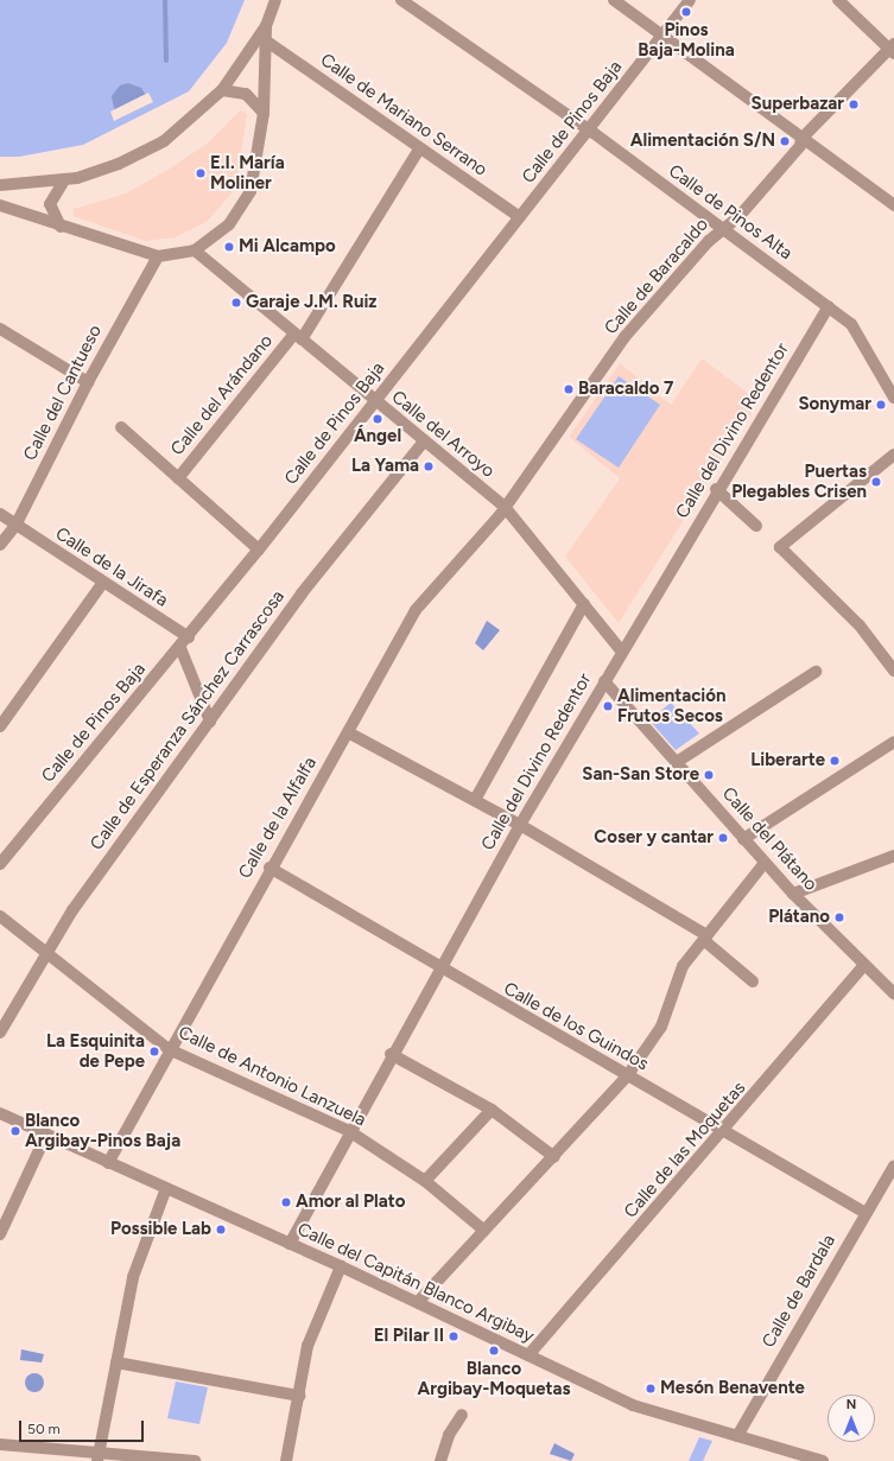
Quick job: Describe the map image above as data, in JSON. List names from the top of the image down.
{
  "streets": {
    "street": [
      "Calle de Mariano Serrano",
      "Calle de Pinos Baja",
      "Calle de Pinos Alta",
      "Calle de Baracaldo",
      "Calle del Cantueso",
      "Calle del Arándano",
      "Calle del Divino Redentor",
      "Calle del Arroyo",
      "Calle de la Jirafa",
      "Calle de Esperanza Sánchez Carrascosa",
      "Calle de la Alfalfa",
      "Calle del Plátano",
      "Calle de los Guindos",
      "Calle de Antonio Lanzuela",
      "Calle de las Moquetas",
      "Calle del Capitán Blanco Argibay",
      "Calle de Bardala"
    ]
  },
  "crossings": [
    ["Calle de Mariano Serrano", "Calle de Pinos Baja"],
    ["Calle de Mariano Serrano", "Calle del Arándano"],
    ["Calle de Pinos Baja", "Calle de Pinos Alta"],
    ["Calle de Pinos Baja", "Calle del Arroyo"],
    ["Calle de Pinos Baja", "Calle de la Jirafa"],
    ["Calle de Pinos Alta", "Calle de Baracaldo"],
    ["Calle de Pinos Alta", "Calle del Divino Redentor"],
    ["Calle de Baracaldo", "Calle del Arroyo"],
    ["Calle de Baracaldo", "Calle de la Alfalfa"],
    ["Calle del Cantueso", "Calle de la Jirafa"],
    ["Calle del Arándano", "Calle del Arroyo"],
    ["Calle del Divino Redentor", "Calle del Arroyo"],
    ["Calle del Divino Redentor", "Calle del Plátano"],
    ["Calle del Divino Redentor", "Calle de los Guindos"],
    ["Calle del Divino Redentor", "Calle de Antonio Lanzuela"],
    ["Calle del Divino Redentor", "Calle del Capitán Blanco Argibay"],
    ["Calle del Arroyo", "Calle de Esperanza Sánchez Carrascosa"],
    ["Calle del Arroyo", "Calle de la Alfalfa"],
    ["Calle de Esperanza Sánchez Carrascosa", "Calle de Antonio Lanzuela"],
    ["Calle de la Alfalfa", "Calle de los Guindos"],
    ["Calle de la Alfalfa", "Calle de Antonio Lanzuela"],
    ["Calle de la Alfalfa", "Calle del Capitán Blanco Argibay"],
    ["Calle del Plátano", "Calle de las Moquetas"],
    ["Calle de los Guindos", "Calle de las Moquetas"],
    ["Calle de los Guindos", "Calle de Bardala"],
    ["Calle de las Moquetas", "Calle del Capitán Blanco Argibay"],
    ["Calle del Capitán Blanco Argibay", "Calle de Bardala"]
  ],
  "places": [
    "Pinos Baja-Molina",
    "Superbazar",
    "Alimentación S/N",
    "E.I. María Moliner",
    "Mi Alcampo",
    "Garaje J.M. Ruiz",
    "Baracaldo 7",
    "Sonymar",
    "Ángel",
    "La Yama",
    "Puertas Plegables Crisen",
    "Alimentación Frutos Secos",
    "Liberarte",
    "San-San Store",
    "Coser y cantar",
    "Plátano",
    "La Esquinita de Pepe",
    "Blanco Argibay-Pinos Baja",
    "Amor al Plato",
    "Possible Lab",
    "El PiIar II",
    "Blanco Argibay-Moquetas",
    "Mesón Benavente"
  ],
  "scale_bar": "50 m",
  "north": "top"
}
